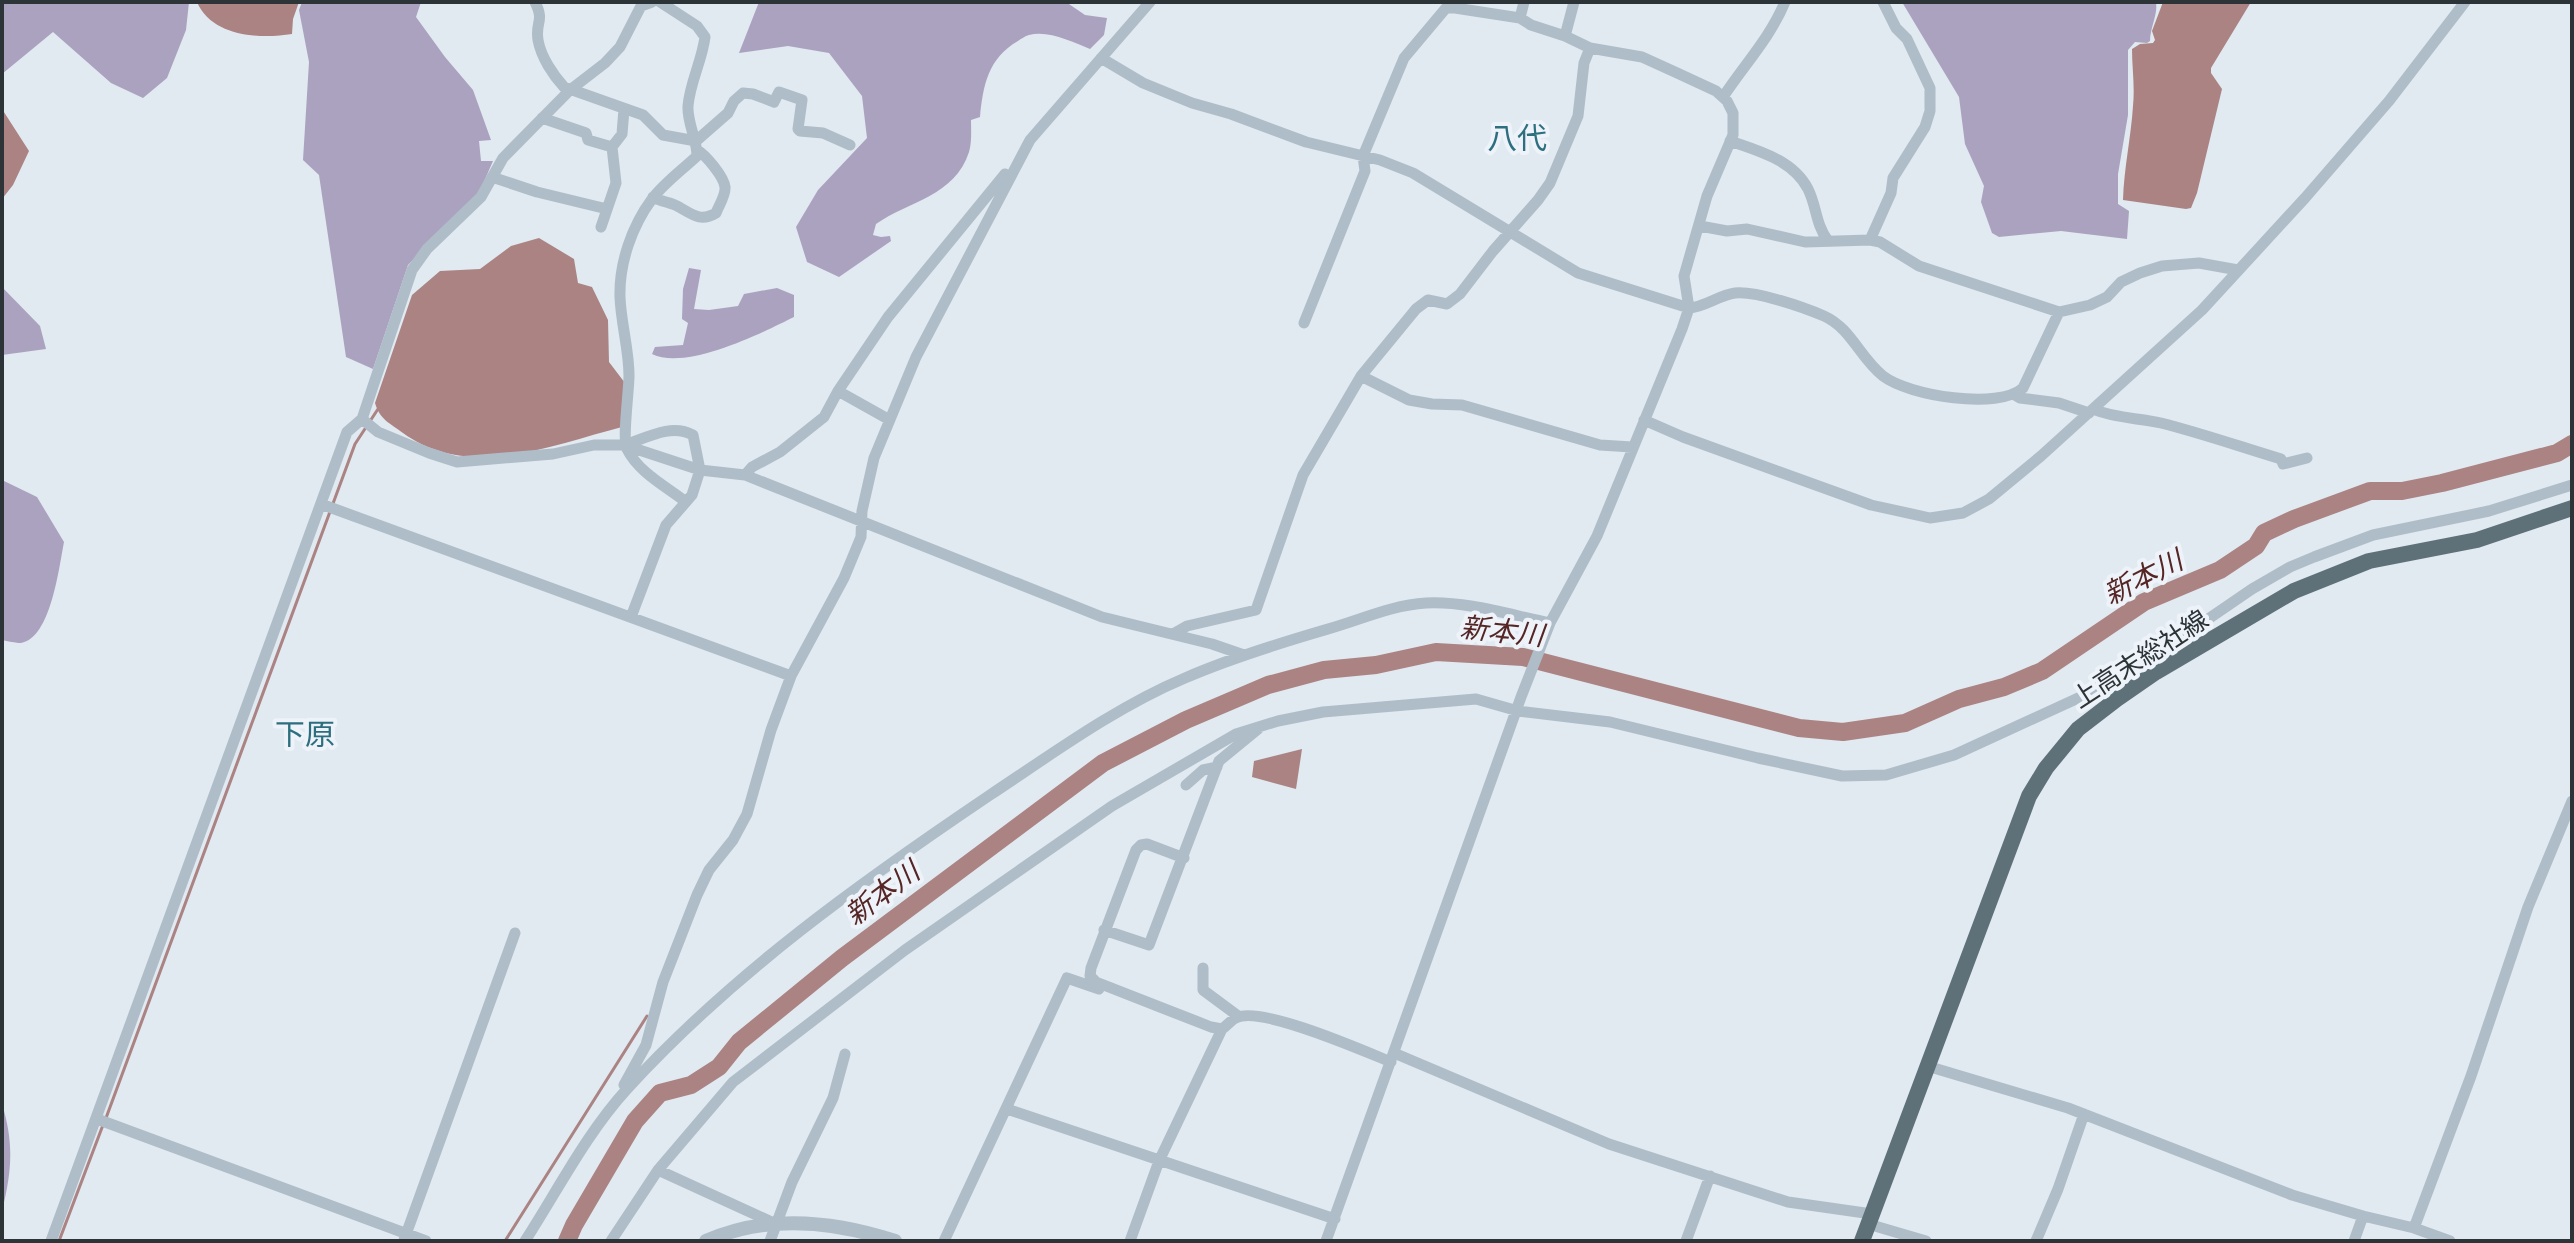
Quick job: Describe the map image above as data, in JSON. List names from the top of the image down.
{
  "streets": {
    "main road": ["上高末総社線"]
  },
  "districts": ["八代", "下原"],
  "water": ["新本川"]
}
